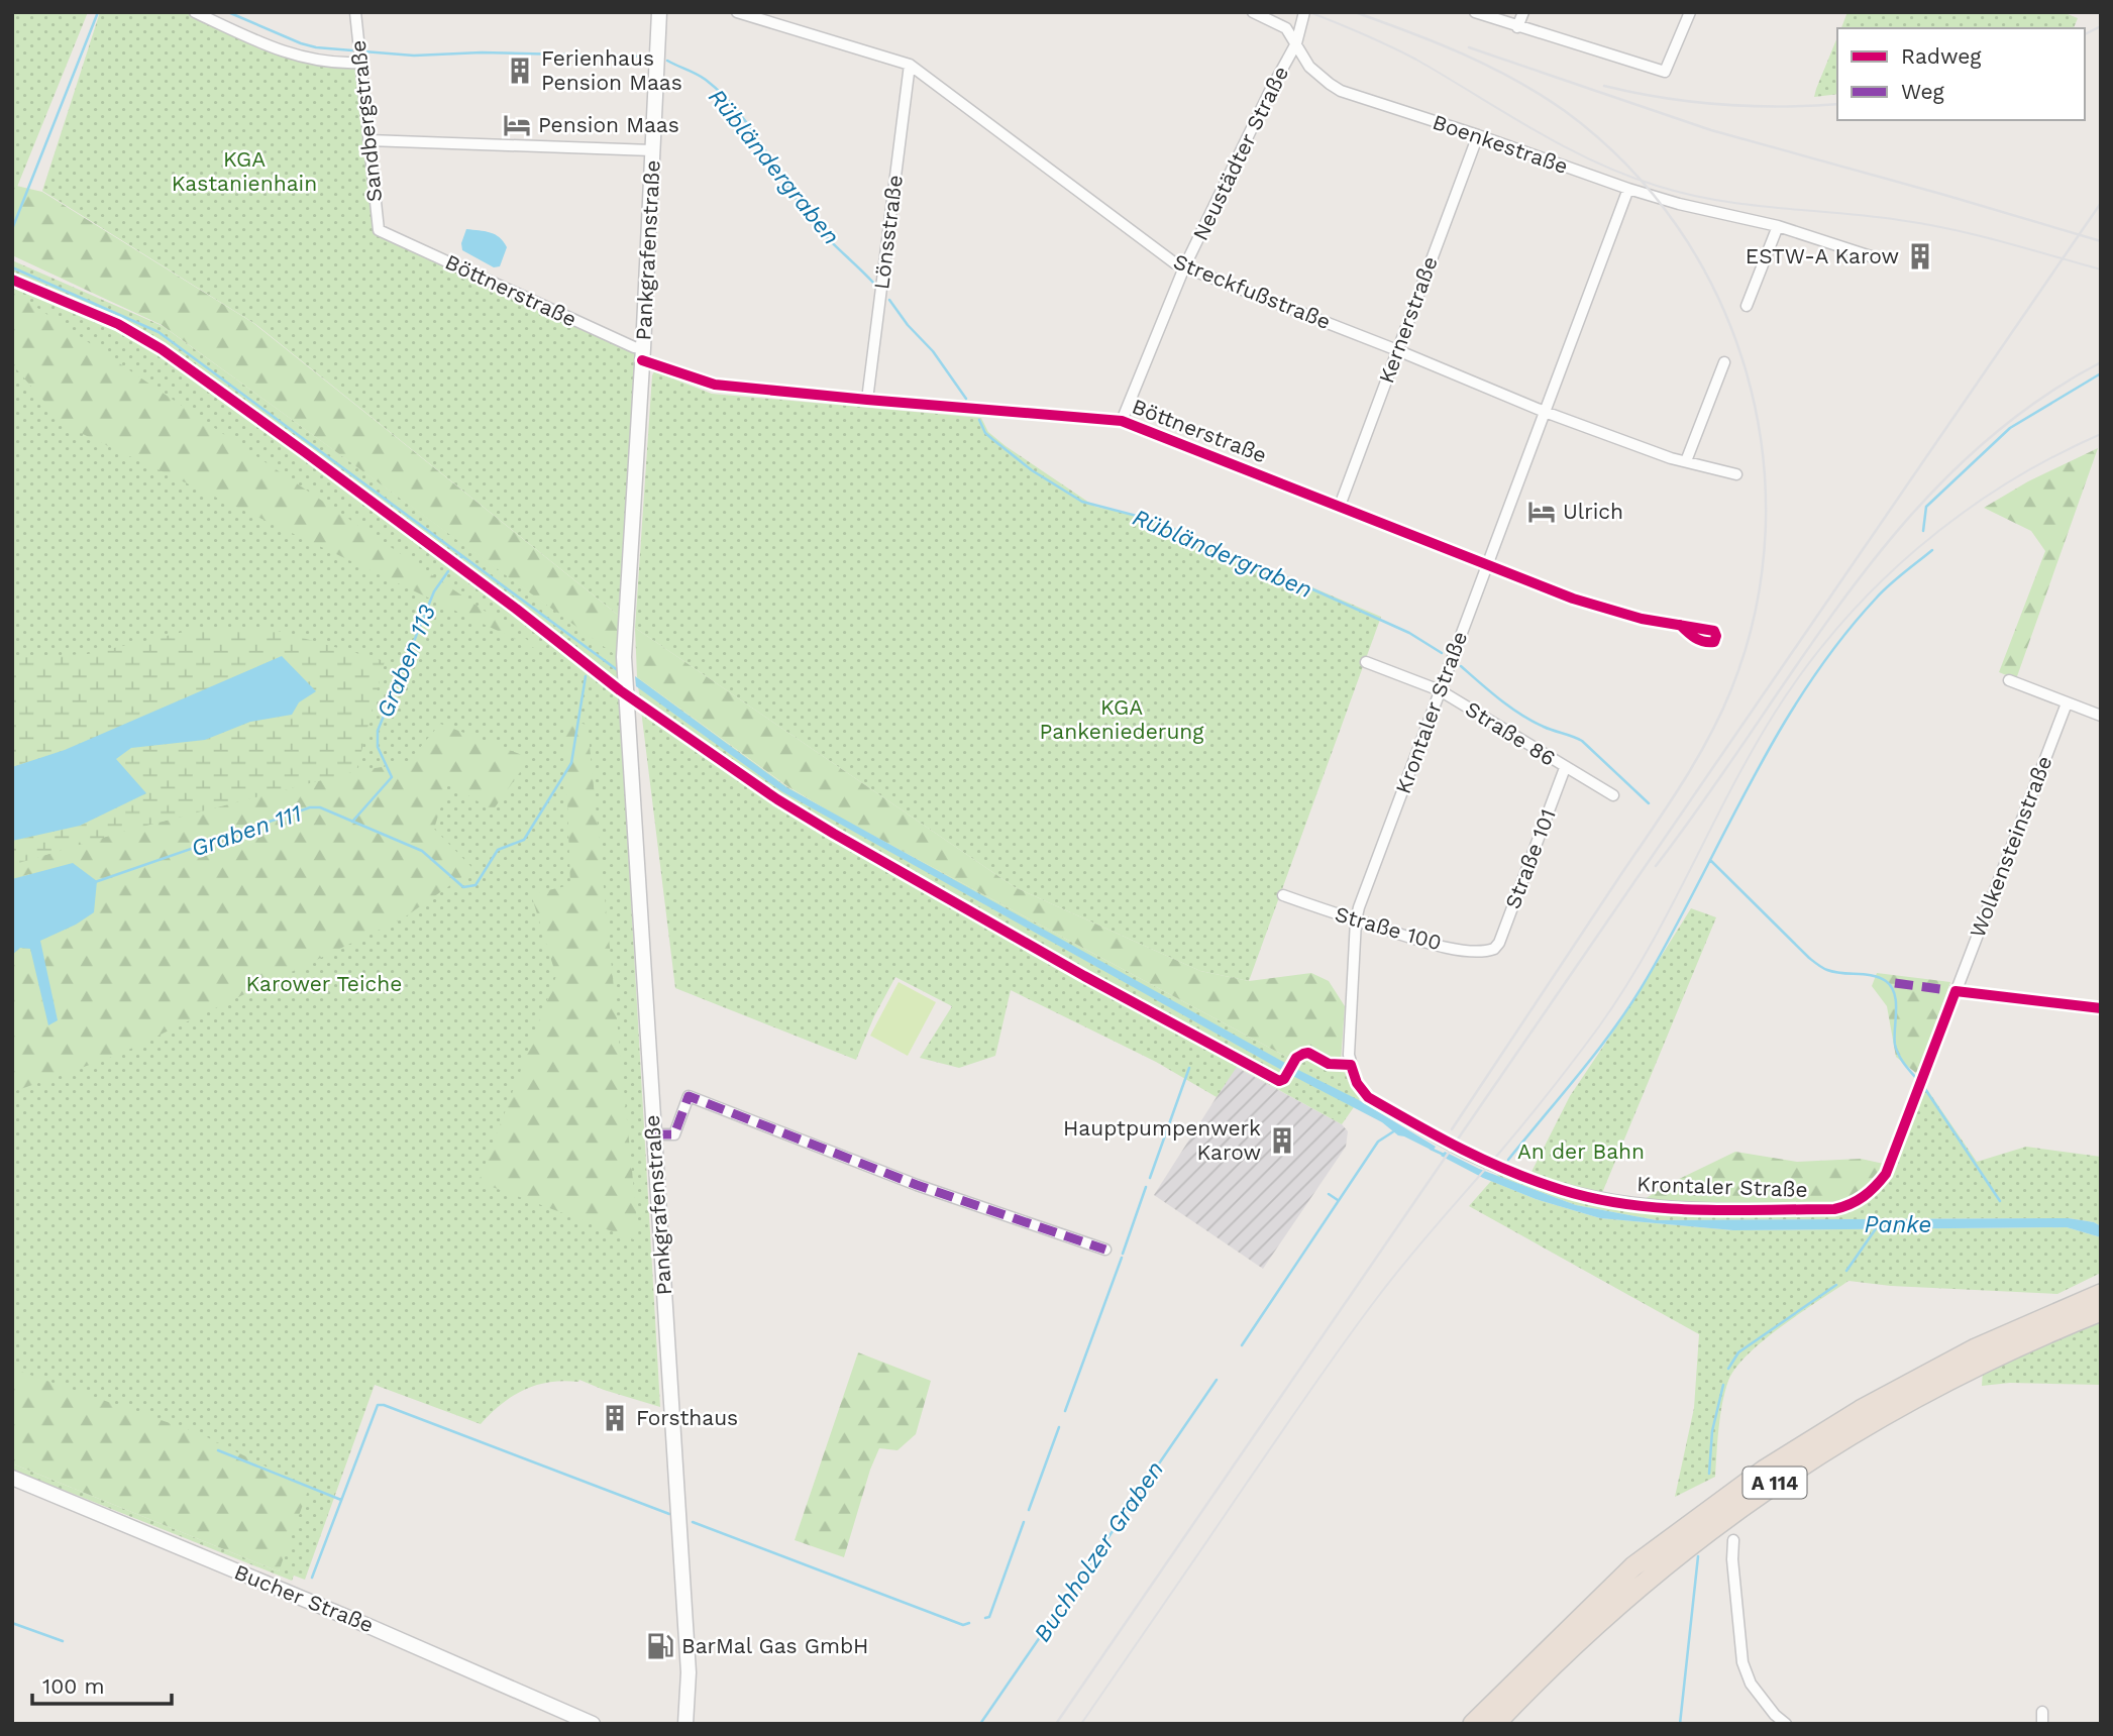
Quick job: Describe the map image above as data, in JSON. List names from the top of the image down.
{
  "streets": {
    "highway": ["A 114"],
    "main road": ["Pankgrafenstraße", "Bucher Straße"],
    "street": [
      "Sandbergstraße",
      "Boenkestraße",
      "Neustädter Straße",
      "Lönsstraße",
      "Böttnerstraße",
      "Streckfußstraße",
      "Kernerstraße",
      "Krontaler Straße",
      "Straße 86",
      "Wolkensteinstraße",
      "Straße 101",
      "Straße 100"
    ]
  },
  "crossings": [
    ["Sandbergstraße", "Böttnerstraße"],
    ["Boenkestraße", "Neustädter Straße"],
    ["Boenkestraße", "Kernerstraße"],
    ["Boenkestraße", "Krontaler Straße"],
    ["Neustädter Straße", "Böttnerstraße"],
    ["Neustädter Straße", "Streckfußstraße"],
    ["Lönsstraße", "Böttnerstraße"],
    ["Lönsstraße", "Streckfußstraße"],
    ["Pankgrafenstraße", "Böttnerstraße"],
    ["Böttnerstraße", "Kernerstraße"],
    ["Böttnerstraße", "Krontaler Straße"],
    ["Streckfußstraße", "Kernerstraße"],
    ["Streckfußstraße", "Krontaler Straße"],
    ["Krontaler Straße", "Straße 86"],
    ["Krontaler Straße", "Wolkensteinstraße"],
    ["Krontaler Straße", "Straße 100"],
    ["Straße 86", "Straße 101"],
    ["Straße 101", "Straße 100"]
  ],
  "water": [
    "Rübländergraben",
    "Graben 113",
    "Graben 111",
    "Panke",
    "Buchholzer Graben"
  ],
  "parks": [
    "KGA Kastanienhain",
    "KGA Pankeniederung",
    "Karower Teiche",
    "An der Bahn"
  ],
  "places": {
    "building": [
      "Ferienhaus Pension Maas",
      "ESTW-A Karow",
      "Hauptpumpenwerk Karow",
      "Forsthaus"
    ],
    "hotel": ["Pension Maas", "Ulrich"],
    "fuel station": ["BarMal Gas GmbH"]
  },
  "legend": ["Radweg", "Weg"],
  "scale_bar": "100 m"
}
